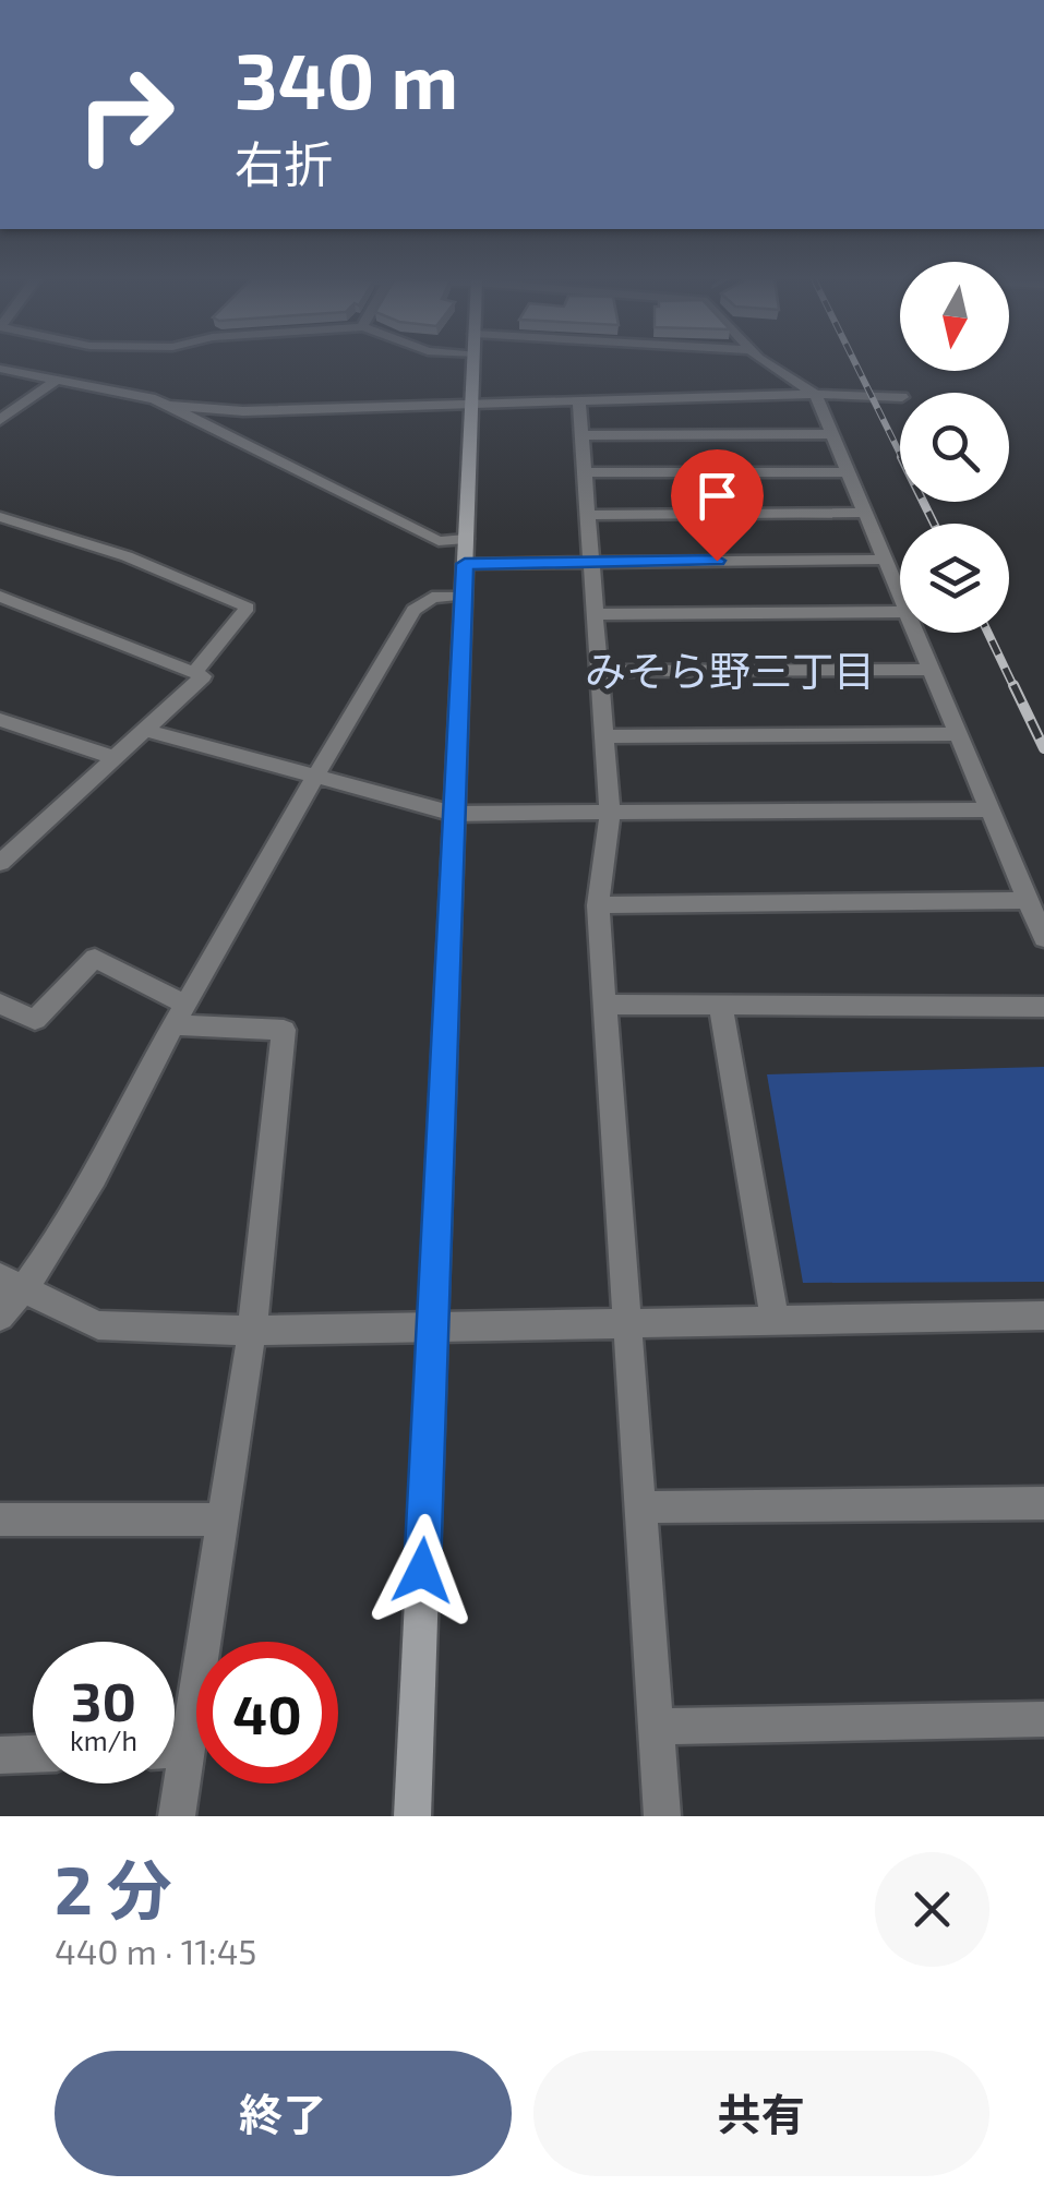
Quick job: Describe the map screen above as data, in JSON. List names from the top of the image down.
{
  "districts": ["みそら野三丁目"],
  "north": "bottom",
  "page": {
    "turn": ["340 m", "右折"],
    "speed": "30 km/h",
    "limit": "40",
    "heading": ["2 分", "440 m · 11:45"],
    "buttons": ["終了", "共有"]
  }
}
